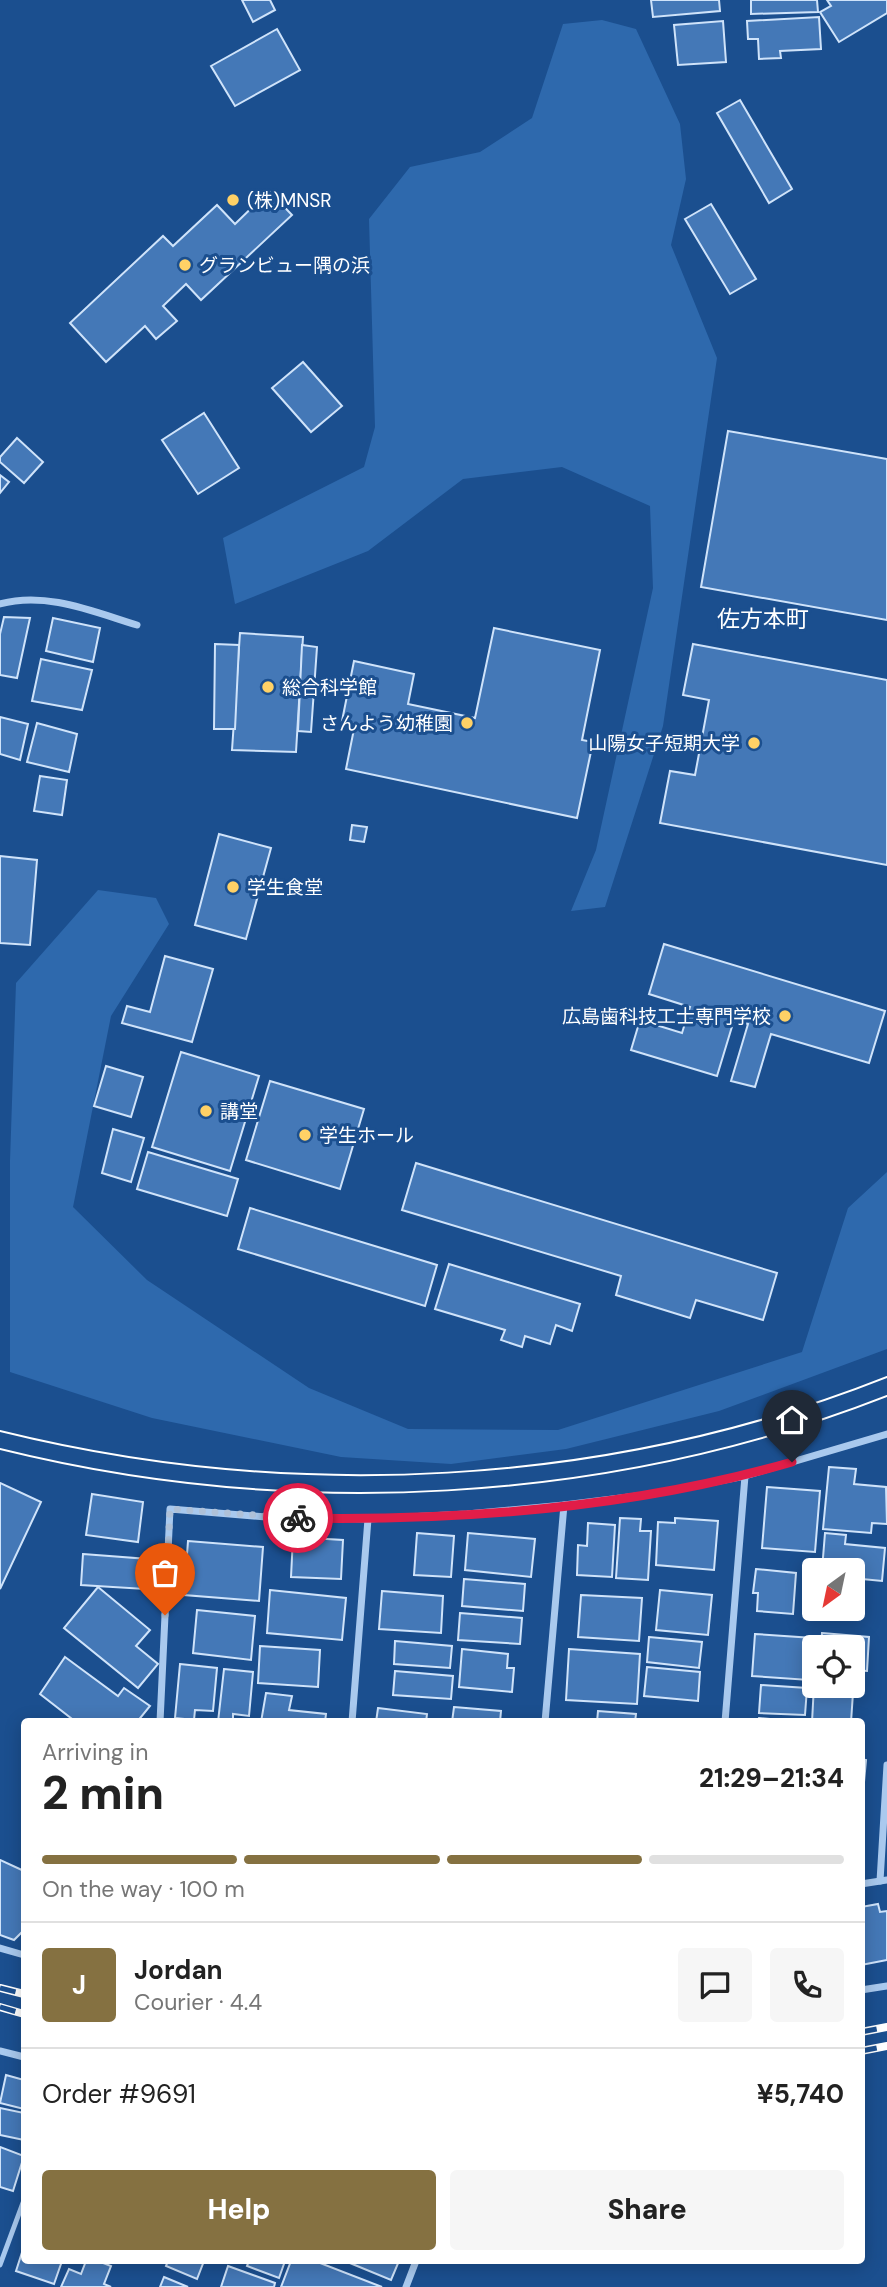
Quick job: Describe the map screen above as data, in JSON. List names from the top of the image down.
{
  "districts": ["佐方本町"],
  "places": [
    "(株)MNSR",
    "グランビュー隅の浜",
    "総合科学館",
    "さんよう幼稚園",
    "山陽女子短期大学",
    "学生食堂",
    "広島歯科技工士専門学校",
    "講堂",
    "学生ホール"
  ],
  "north": "bottom left",
  "page": {
    "heading": ["2 min", "Arriving in", "21:29–21:34"],
    "panel": [
      "Jordan",
      "Courier · 4.4",
      "Order #9691",
      "¥5,740"
    ],
    "bar": "On the way · 100 m",
    "round": "J",
    "buttons": ["Help", "Share"]
  }
}
